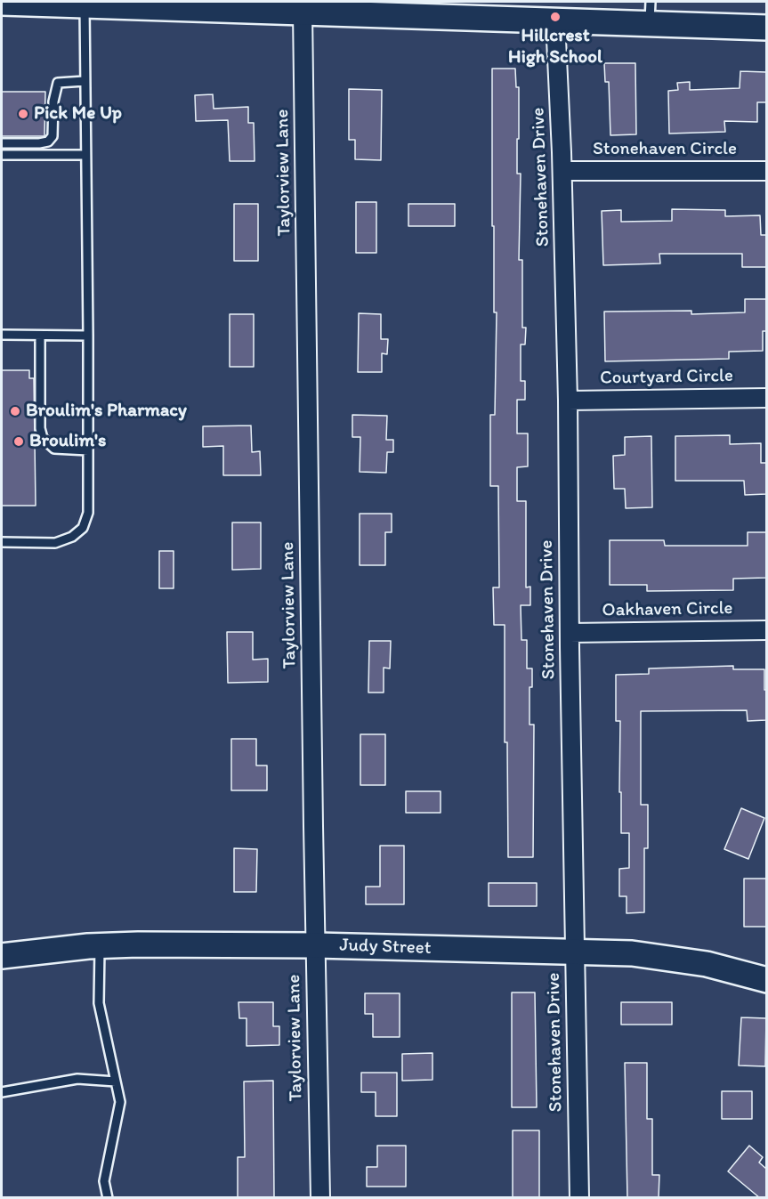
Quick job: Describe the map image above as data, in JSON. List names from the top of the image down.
{
  "streets": {
    "main road": ["Judy Street"],
    "street": [
      "Stonehaven Circle",
      "Taylorview Lane",
      "Stonehaven Drive",
      "Courtyard Circle",
      "Oakhaven Circle"
    ]
  },
  "crossings": [
    ["Stonehaven Circle", "Stonehaven Drive"],
    ["Taylorview Lane", "Judy Street"],
    ["Stonehaven Drive", "Courtyard Circle"],
    ["Stonehaven Drive", "Oakhaven Circle"],
    ["Stonehaven Drive", "Judy Street"]
  ],
  "places": [
    "Hillcrest High School",
    "Pick Me Up",
    "Broulim's Pharmacy",
    "Broulim's"
  ]
}
